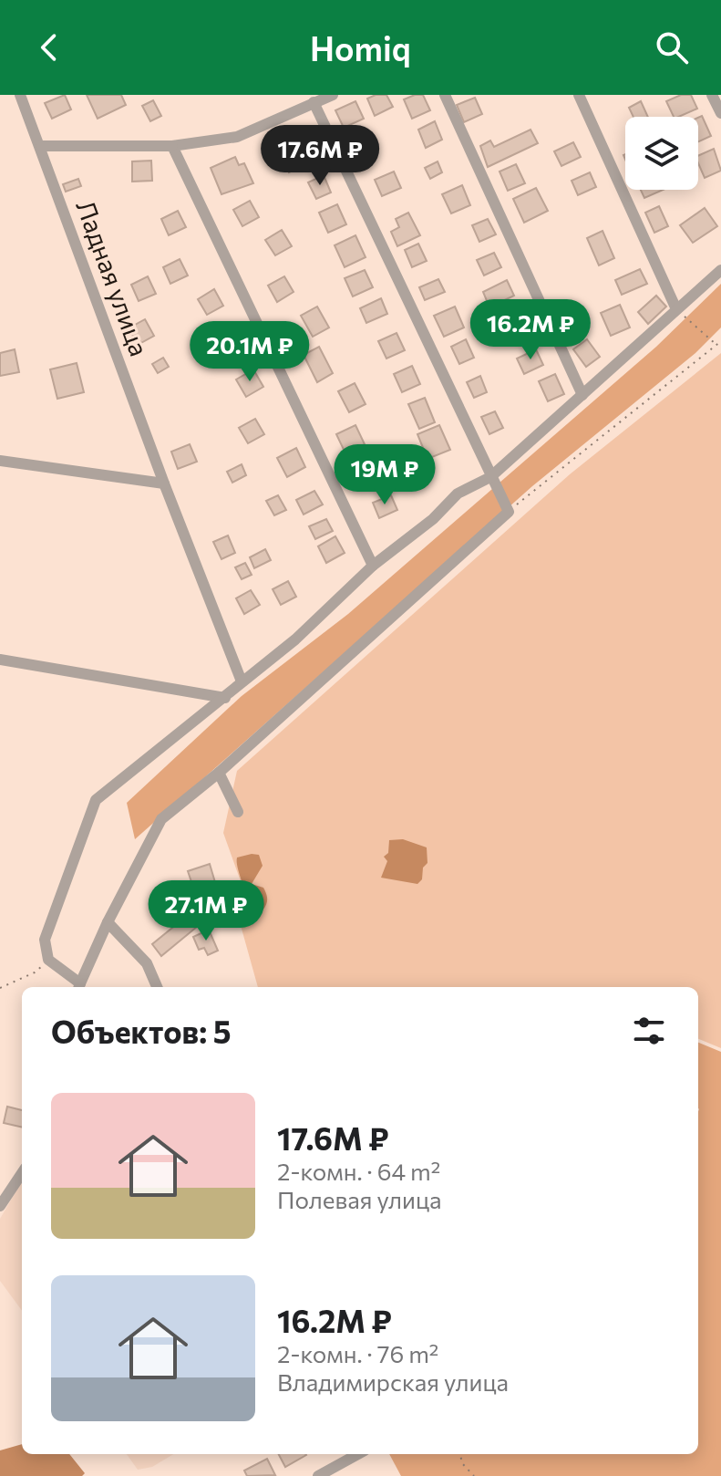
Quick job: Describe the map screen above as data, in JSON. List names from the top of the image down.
{
  "streets": {
    "street": ["Ладная улица"]
  },
  "page": {
    "header": "Homiq",
    "price": [
      "17.6M ₽",
      "16.2M ₽",
      "20.1M ₽",
      "19M ₽",
      "27.1M ₽"
    ],
    "heading": "Объектов: 5",
    "list": [
      {
        "name": "17.6M ₽",
        "note": "2-комн. · 64 m² · Полевая улица"
      },
      {
        "name": "16.2M ₽",
        "note": "2-комн. · 76 m² · Владимирская улица"
      }
    ]
  }
}
